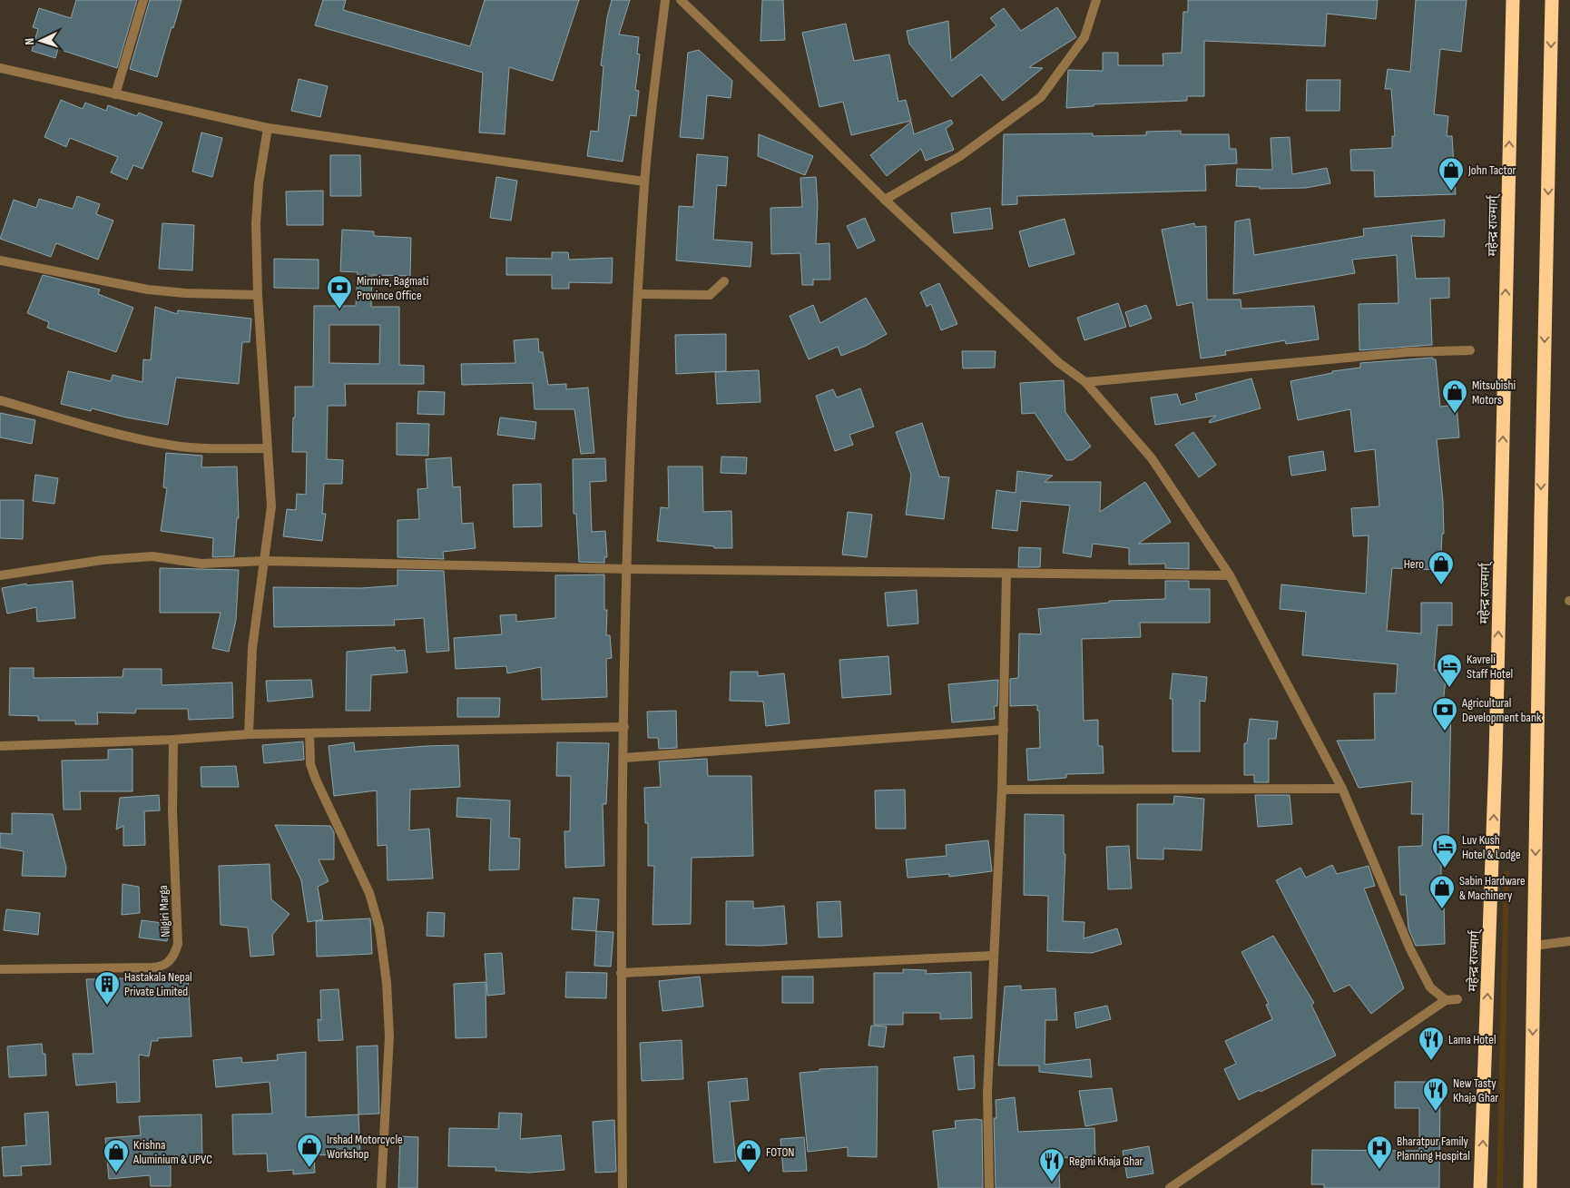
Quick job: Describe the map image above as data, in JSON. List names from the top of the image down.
{
  "streets": {
    "highway": ["महेन्द्र राज्मार्ग्"],
    "street": ["Nilgiri Marga"]
  },
  "places": {
    "shop": [
      "John Tactor",
      "Mitsubishi Motors",
      "Hero",
      "Sabin Hardware & Machinery",
      "Irshad Motorcycle Workshop",
      "Krishna Aluminium & UPVC",
      "FOTON"
    ],
    "bank": ["Mirmire, Bagmati Province Office", "Agricultural Development bank"],
    "hotel": ["Kavreli Staff Hotel", "Luv Kush Hotel & Lodge"],
    "building": ["Hastakala Nepal Private Limited"],
    "restaurant": ["Lama Hotel", "New Tasty Khaja Ghar", "Regmi Khaja Ghar"],
    "hospital": ["Bharatpur Family Planning Hospital"]
  },
  "north": "left"
}
